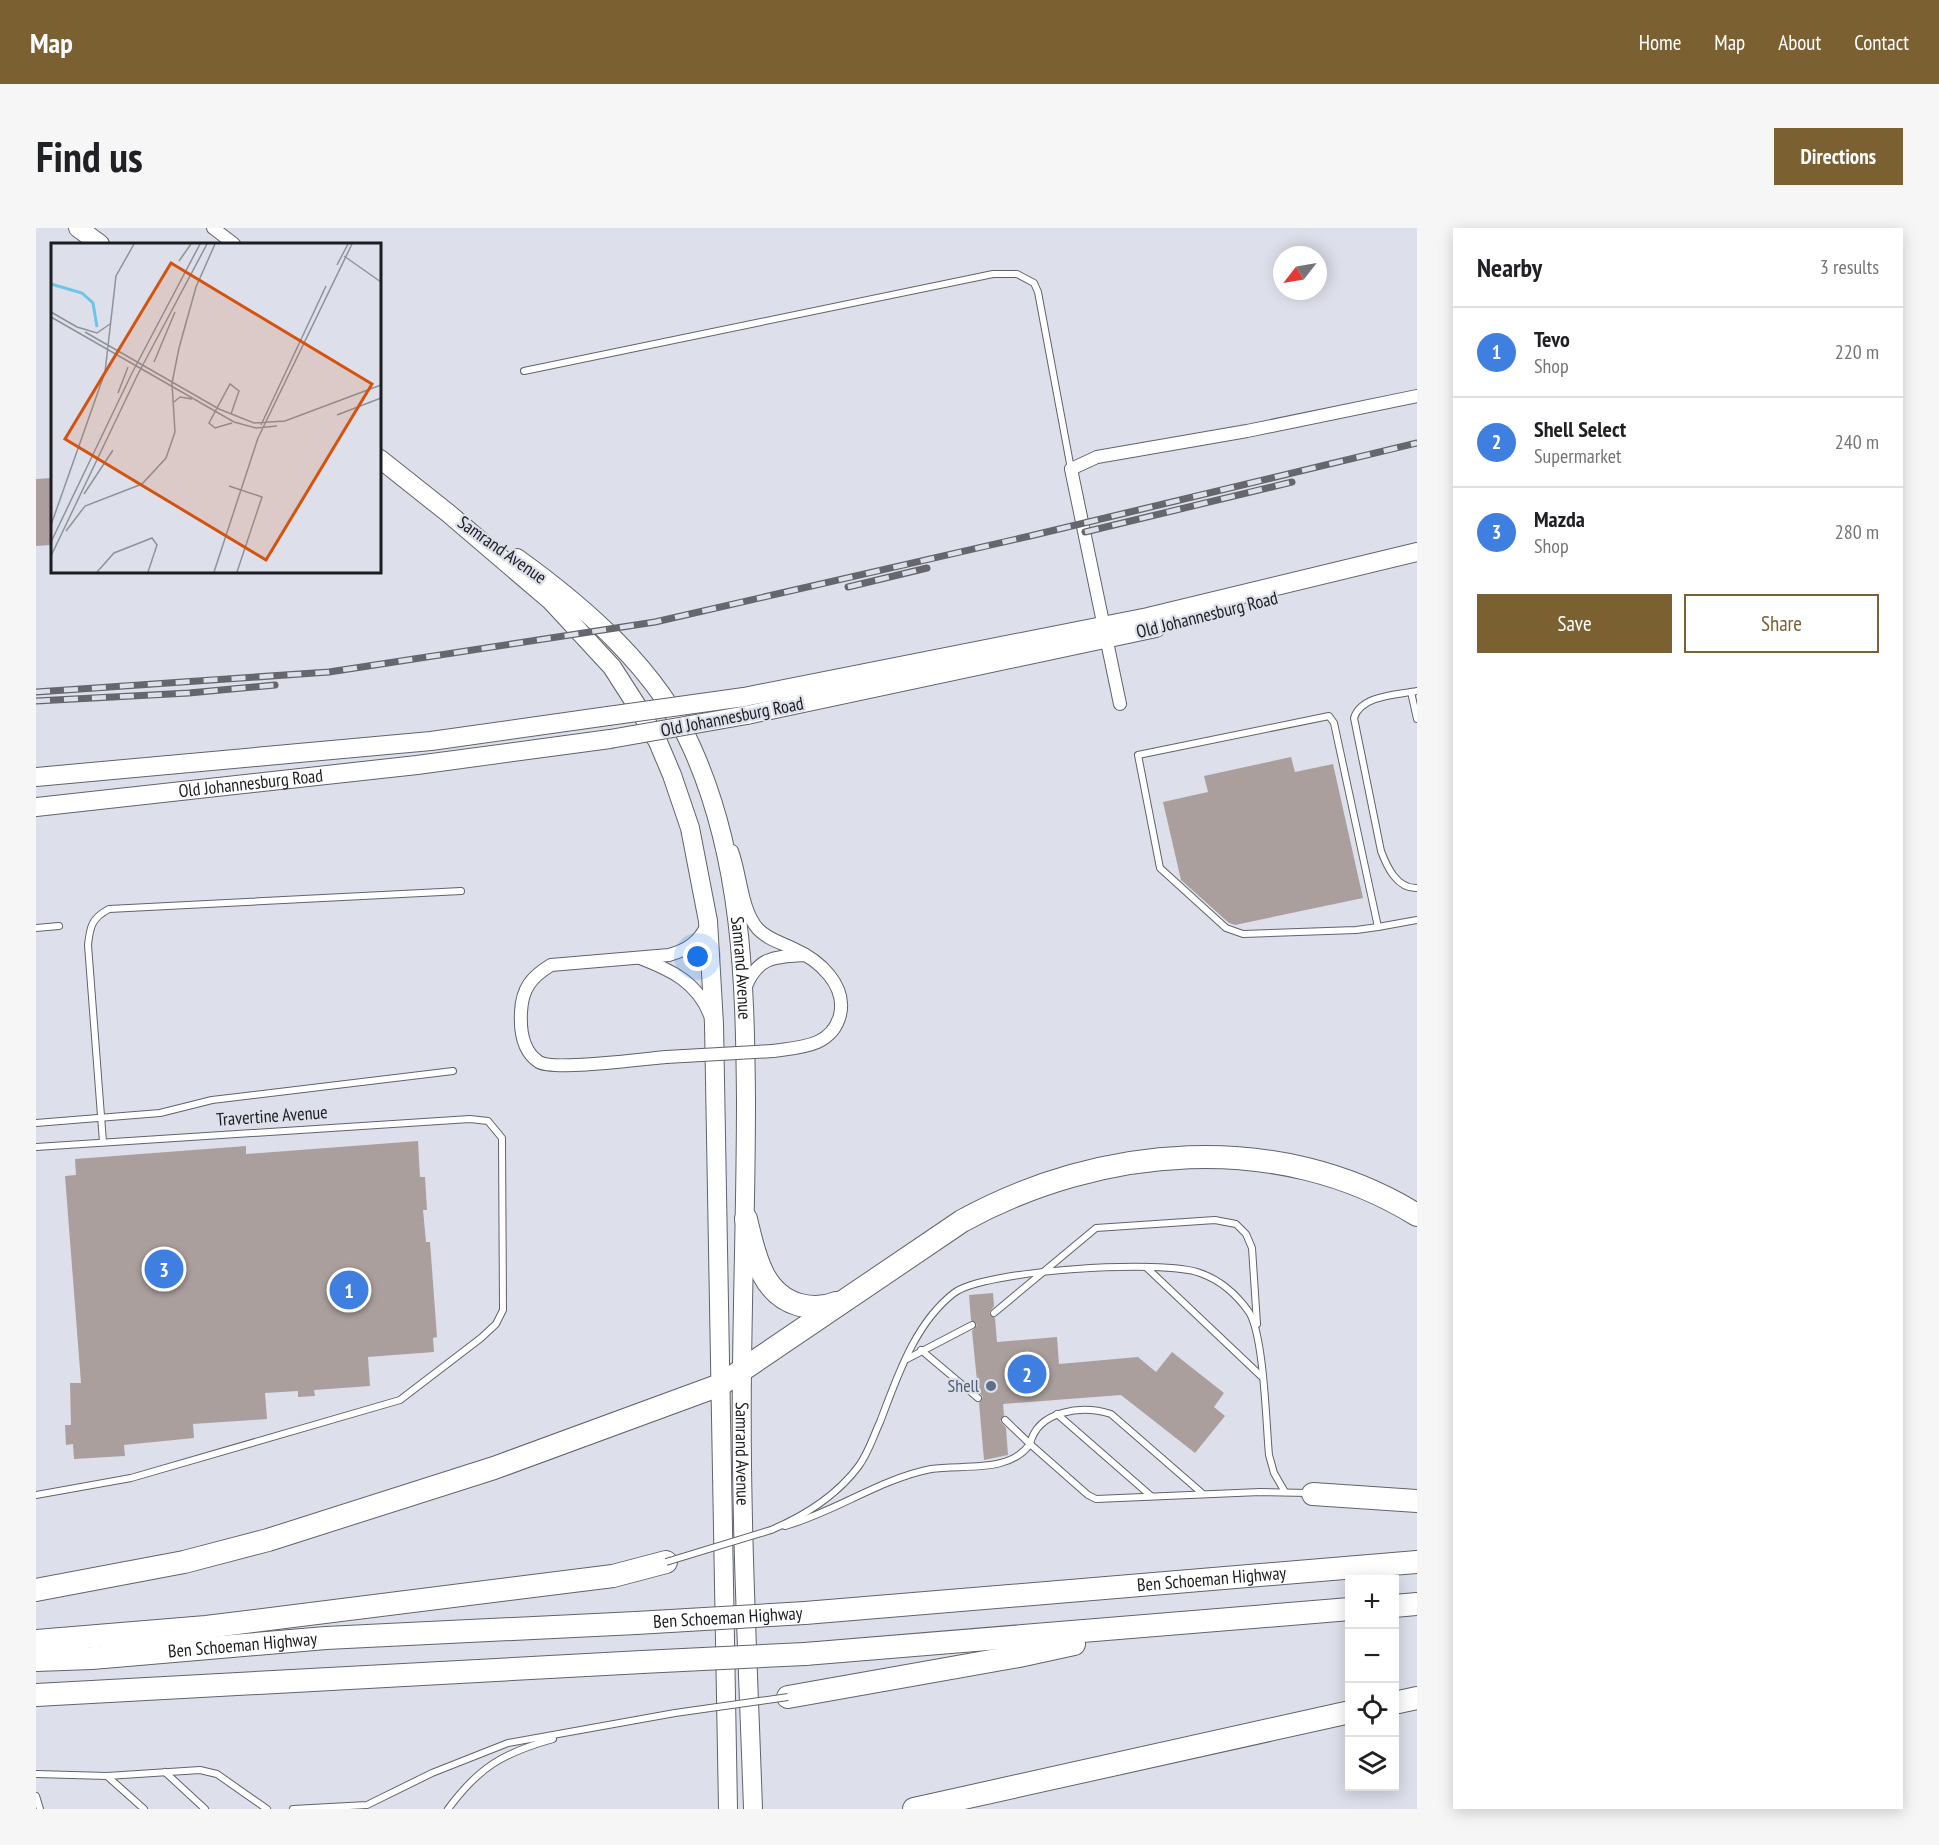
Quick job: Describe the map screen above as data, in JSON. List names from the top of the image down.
{
  "streets": {
    "highway": ["Ben Schoeman Highway"],
    "main road": ["Samrand Avenue", "Old Johannesburg Road"],
    "lane": ["Travertine Avenue"]
  },
  "places": ["Shell"],
  "north": "bottom left",
  "page": {
    "header": "Map",
    "nav": [
      "Home",
      "Map",
      "About",
      "Contact"
    ],
    "buttons": [
      "Directions",
      ["Save", "Share"]
    ],
    "title": "Find us",
    "heading": ["Nearby", "3 results"],
    "list": [
      {
        "mark": "1",
        "name": "Tevo",
        "note": "Shop",
        "value": "220 m"
      },
      {
        "mark": "2",
        "name": "Shell Select",
        "note": "Supermarket",
        "value": "240 m"
      },
      {
        "mark": "3",
        "name": "Mazda",
        "note": "Shop",
        "value": "280 m"
      }
    ],
    "pins": ["3", "1", "2"],
    "map_buttons": ["+", "−"]
  }
}
